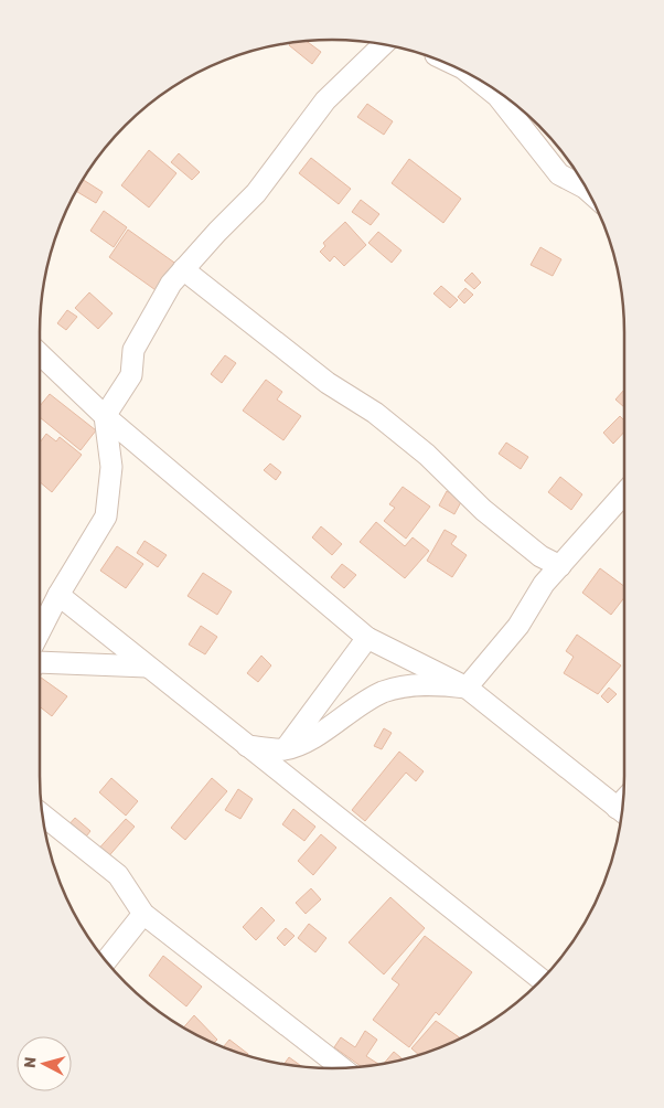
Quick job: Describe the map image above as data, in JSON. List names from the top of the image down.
{
  "north": "left"
}
